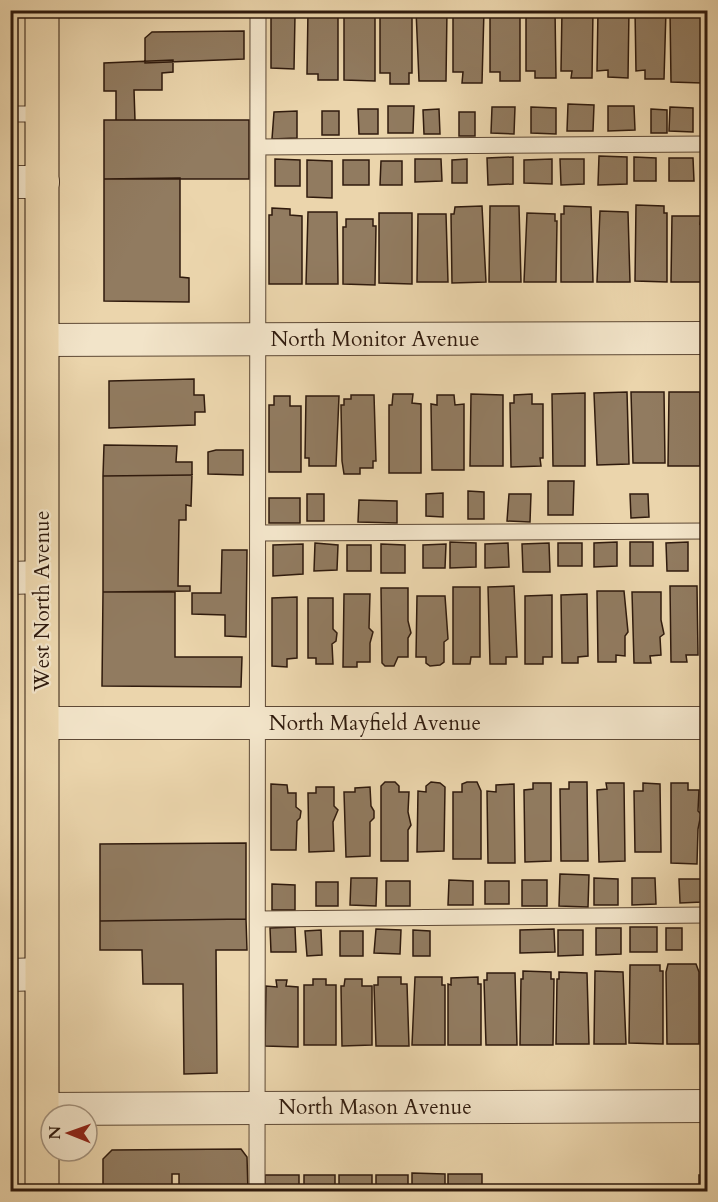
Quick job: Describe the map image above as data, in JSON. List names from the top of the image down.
{
  "streets": {
    "main road": ["West North Avenue"],
    "street": ["North Monitor Avenue", "North Mayfield Avenue", "North Mason Avenue"]
  },
  "crossings": [
    ["North Monitor Avenue", "West North Avenue"],
    ["West North Avenue", "North Mayfield Avenue"]
  ],
  "north": "left"
}
